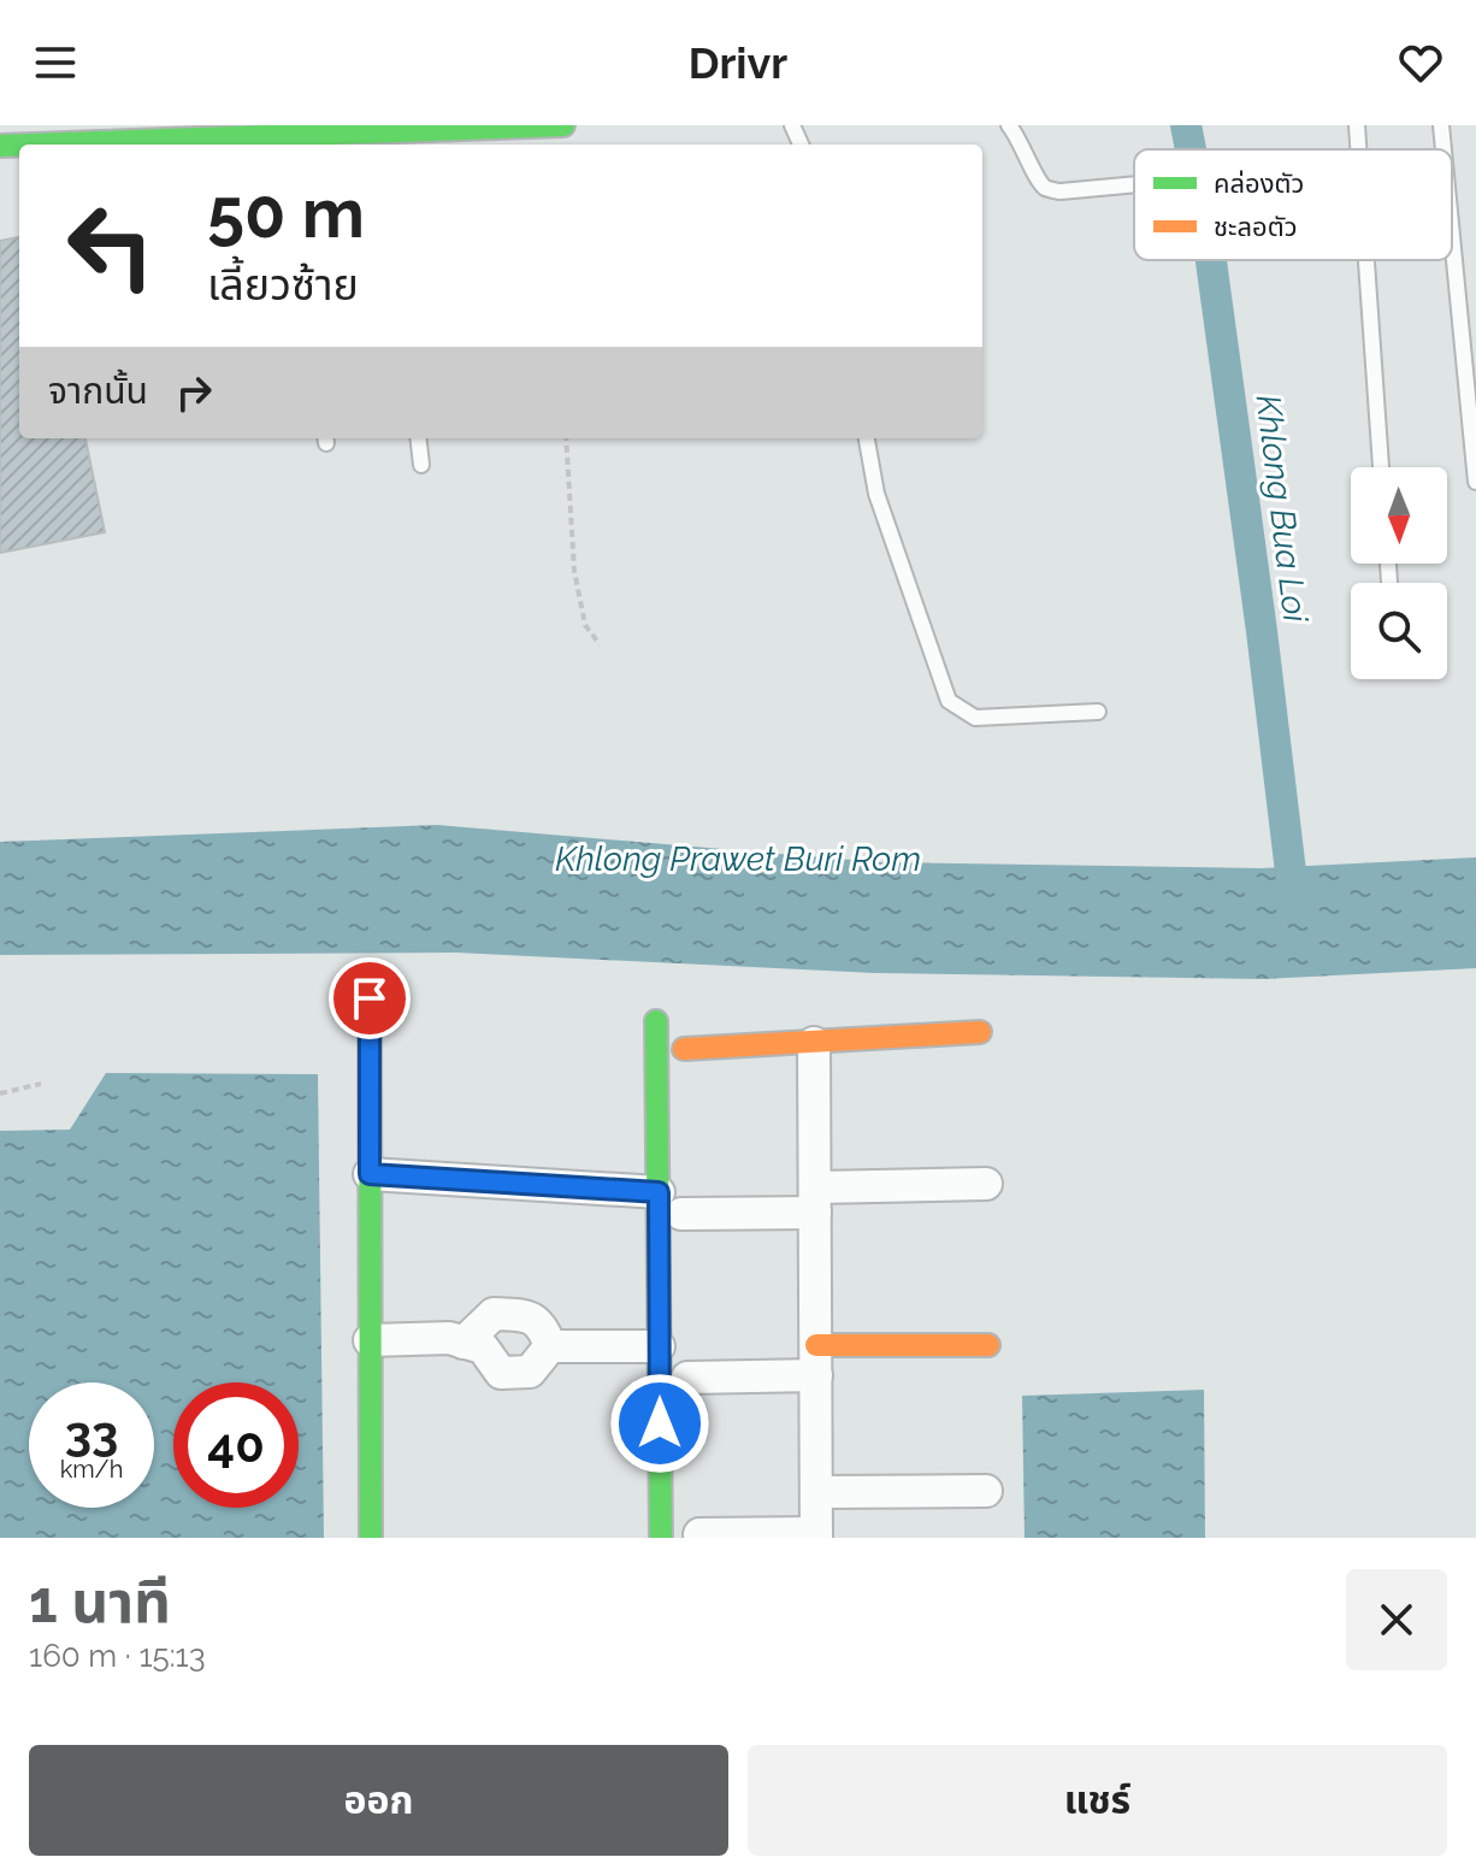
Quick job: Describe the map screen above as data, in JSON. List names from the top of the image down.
{
  "water": ["Khlong Bua Loi", "Khlong Prawet Buri Rom"],
  "legend": ["คล่องตัว", "ชะลอตัว"],
  "north": "bottom",
  "page": {
    "header": "Drivr",
    "turn": ["50 m", "เลี้ยวซ้าย"],
    "then": "จากนั้น",
    "speed": "33 km/h",
    "limit": "40",
    "heading": ["1 นาที", "160 m · 15:13"],
    "buttons": ["ออก", "แชร์"]
  }
}
